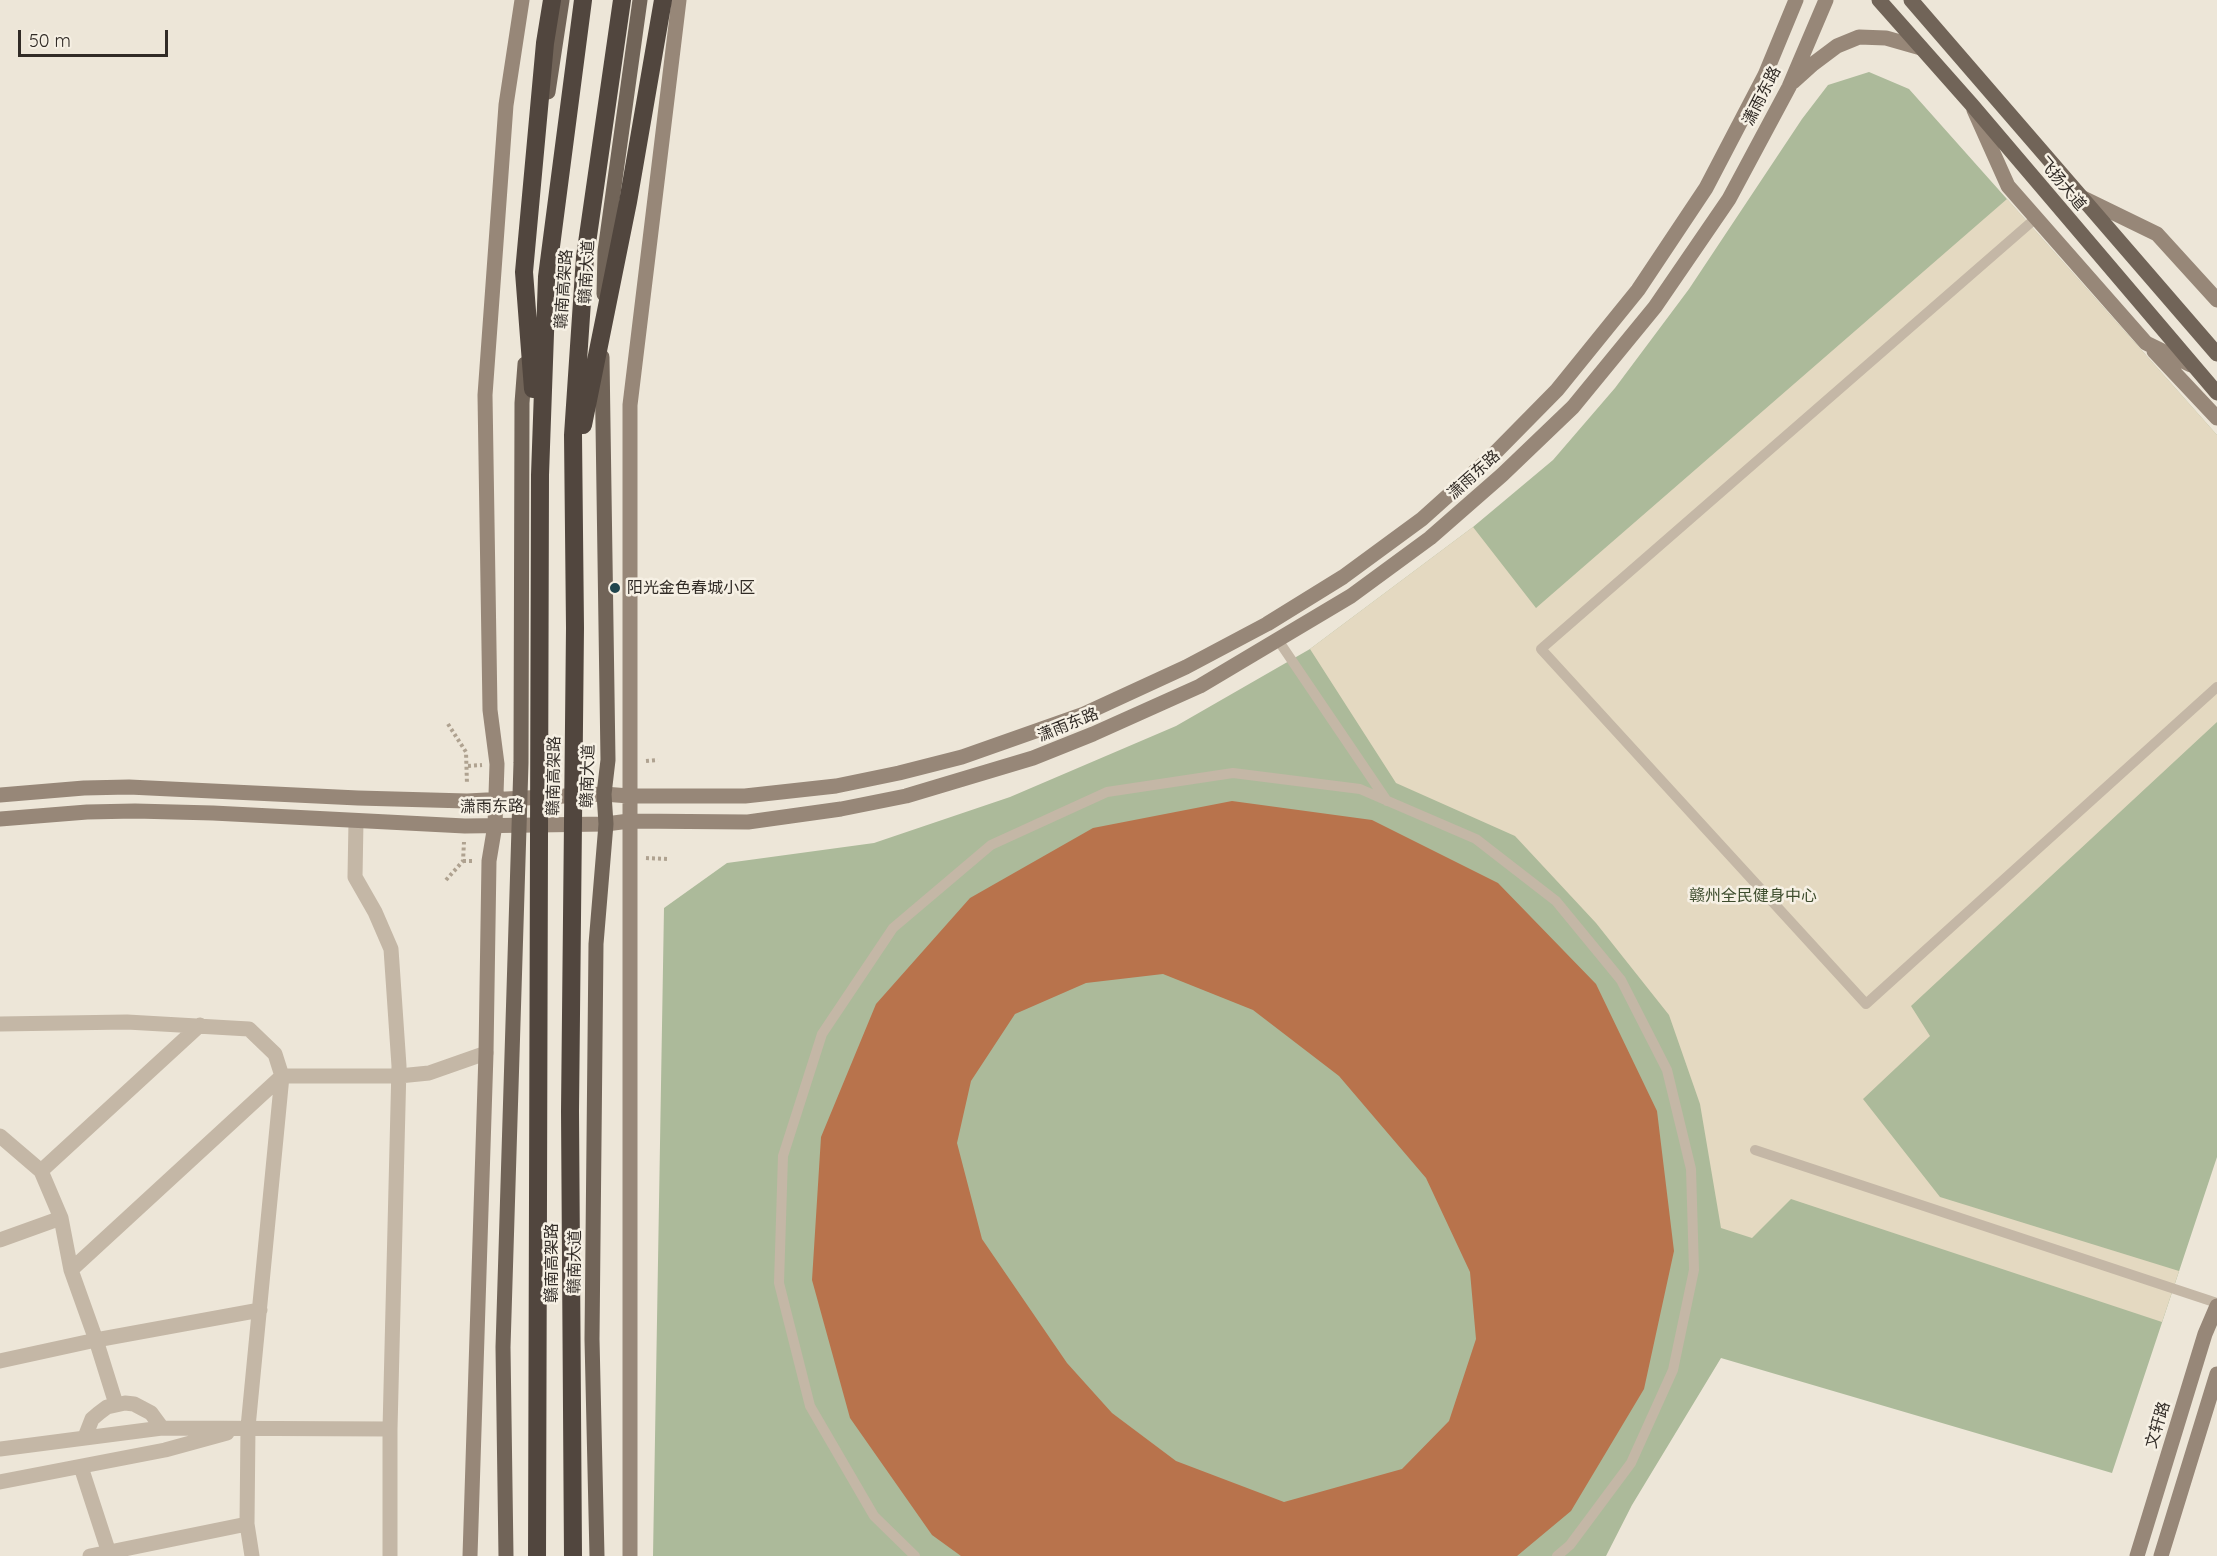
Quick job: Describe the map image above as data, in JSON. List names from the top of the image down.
{
  "streets": {
    "highway": ["赣南高架路"],
    "main road": [
      "潇雨东路",
      "飞扬大道",
      "赣南大道",
      "文轩路"
    ]
  },
  "crossings": [
    ["潇雨东路", "赣南大道"]
  ],
  "parks": ["赣州全民健身中心"],
  "places": ["阳光金色春城小区"],
  "scale_bar": "50 m"
}
